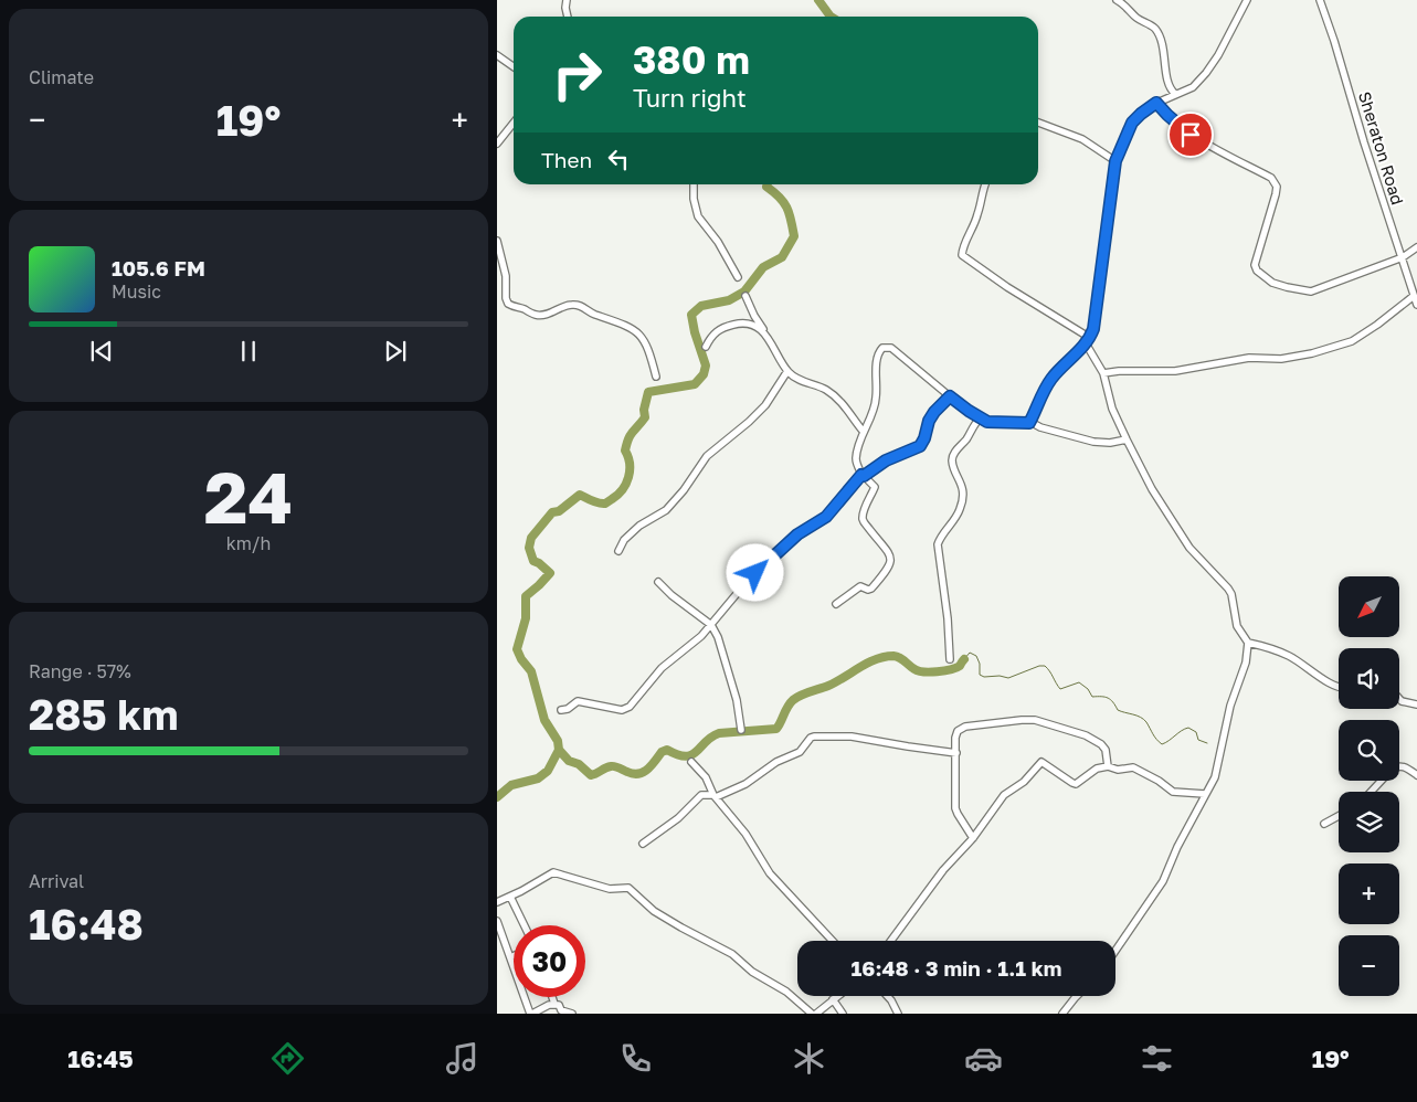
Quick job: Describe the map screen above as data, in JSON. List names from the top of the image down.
{
  "streets": {
    "street": ["Sheraton Road"]
  },
  "north": "bottom left",
  "page": {
    "tile": [
      "Climate",
      ["24", "km/h"],
      ["Range · 57%", "285 km"],
      ["Arrival", "16:48"]
    ],
    "turn": ["380 m", "Turn right"],
    "heat": ["−", "19°", "+"],
    "then": "Then",
    "song": ["105.6 FM", "Music"],
    "map_buttons": ["+", "−"],
    "limit": "30",
    "trip": "16:48 · 3 min · 1.1 km",
    "tabs": ["16:45", "19°"]
  }
}
